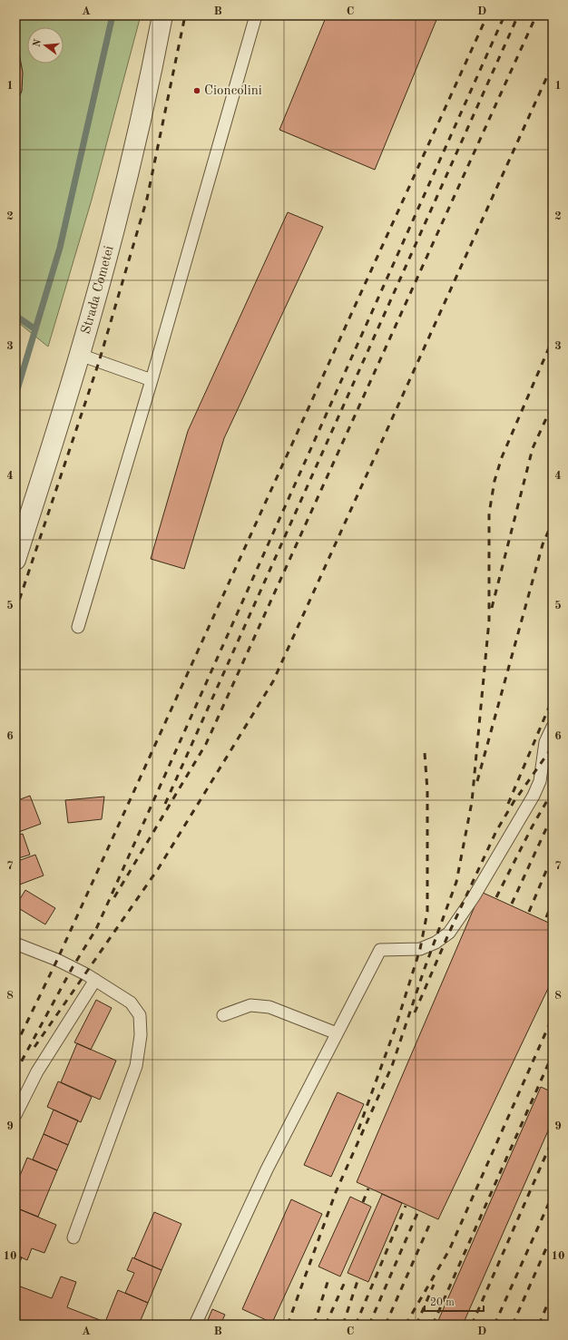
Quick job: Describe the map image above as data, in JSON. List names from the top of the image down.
{
  "streets": {
    "street": ["Strada Cometei"]
  },
  "places": ["Cioncolini"],
  "scale_bar": "20 m",
  "north": "left",
  "grid": {
    "columns": [
      "A",
      "B",
      "C",
      "D"
    ],
    "rows": [
      "1",
      "2",
      "3",
      "4",
      "5",
      "6",
      "7",
      "8",
      "9",
      "10"
    ]
  }
}
